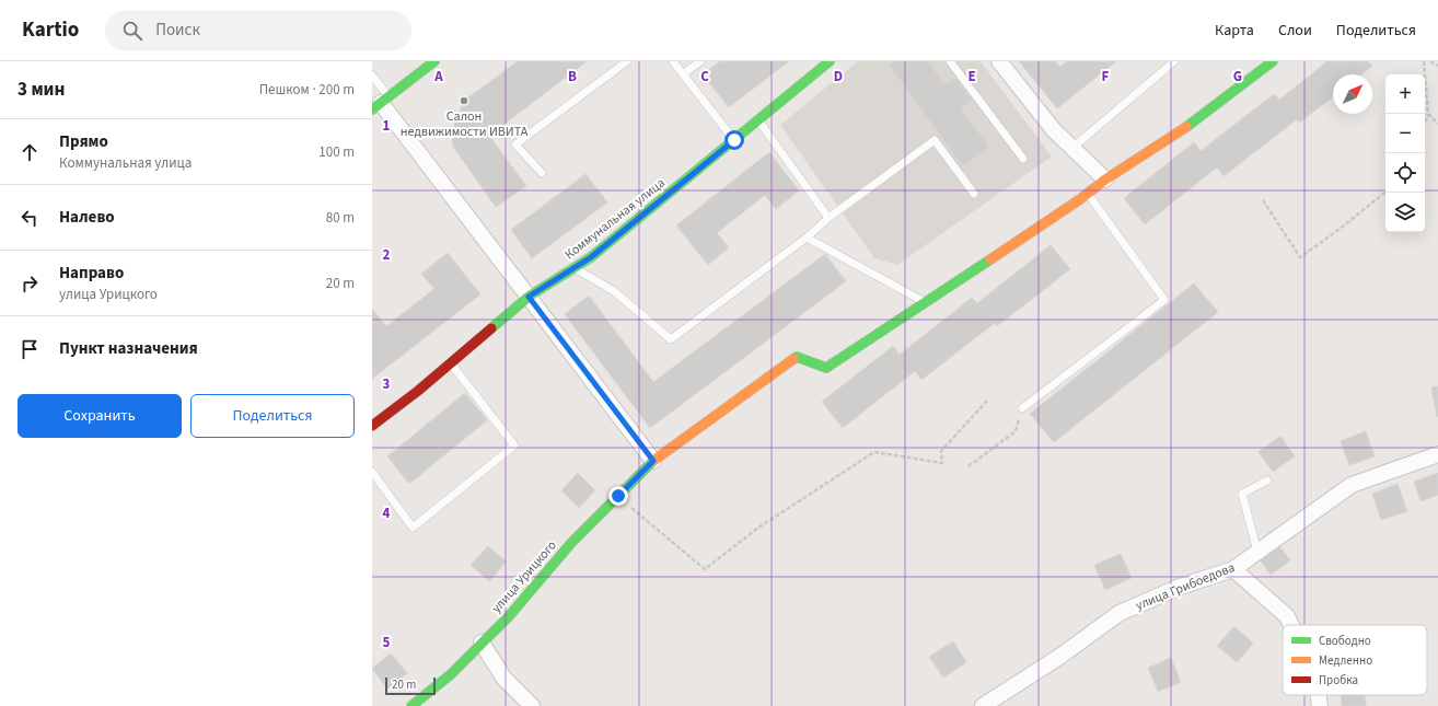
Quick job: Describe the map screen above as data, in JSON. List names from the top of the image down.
{
  "streets": {
    "street": ["Коммунальная улица", "улица Урицкого", "улица Грибоедова"]
  },
  "places": ["Салон недвижимости ИВИТА"],
  "legend": ["Свободно", "Медленно", "Пробка"],
  "scale_bar": "20 m",
  "north": "top right",
  "page": {
    "header": "Kartio",
    "search": "Поиск",
    "nav": ["Карта", "Слои", "Поделиться"],
    "heading": ["3 мин", "Пешком · 200 m"],
    "map_buttons": ["+", "−"],
    "list": [
      ["Прямо", "Коммунальная улица", "100 m"],
      ["Налево", "80 m"],
      ["Направо", "улица Урицкого", "20 m"],
      "Пункт назначения"
    ],
    "buttons": ["Сохранить", "Поделиться"],
    "scale": "20 m"
  },
  "grid": {
    "columns": [
      "A",
      "B",
      "C",
      "D",
      "E",
      "F",
      "G"
    ],
    "rows": [
      "1",
      "2",
      "3",
      "4",
      "5"
    ]
  }
}
